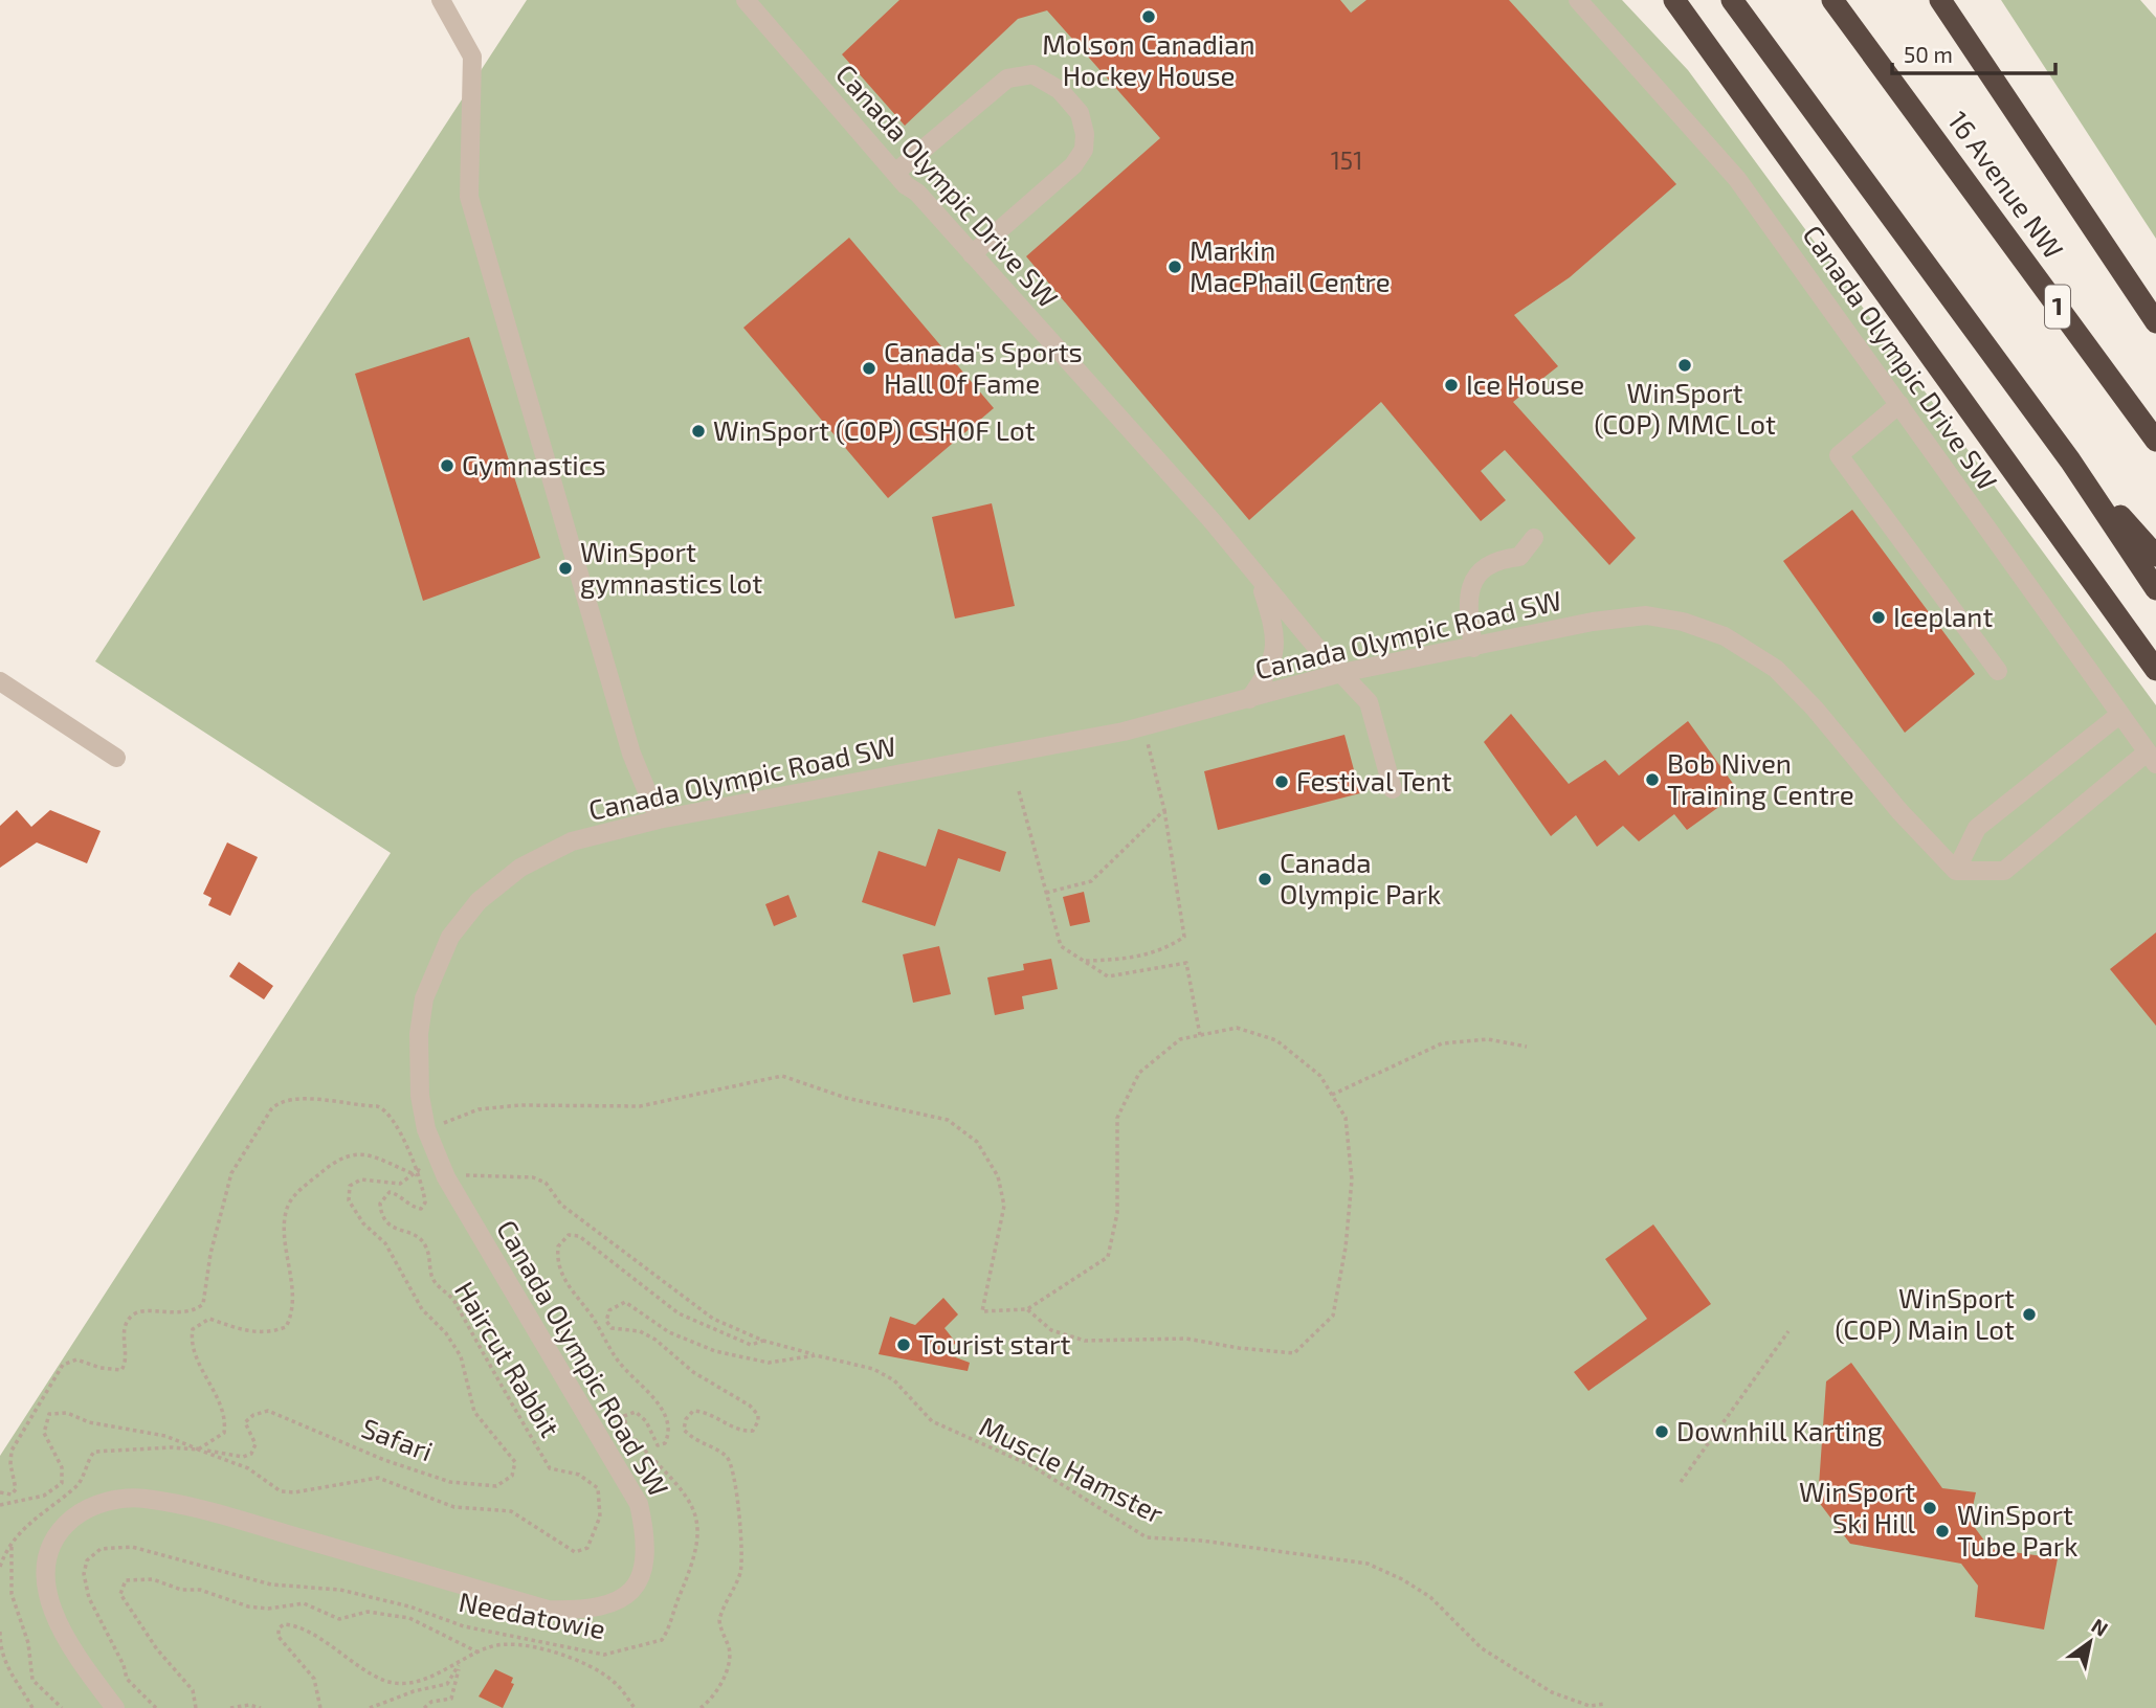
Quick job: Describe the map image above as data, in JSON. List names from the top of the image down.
{
  "streets": {
    "highway": ["16 Avenue NW", "1"],
    "street": ["Canada Olympic Drive SW", "Canada Olympic Road SW"],
    "path": [
      "Haircut Rabbit",
      "Safari",
      "Muscle Hamster",
      "Needatowie"
    ]
  },
  "crossings": [
    ["Canada Olympic Drive SW", "Canada Olympic Road SW"],
    ["Haircut Rabbit", "Safari"]
  ],
  "places": [
    "Molson Canadian Hockey House",
    "Markin MacPhail Centre",
    "WinSport (COP) MMC Lot",
    "Canada's Sports Hall Of Fame",
    "Ice House",
    "WinSport (COP) CSHOF Lot",
    "Gymnastics",
    "WinSport gymnastics lot",
    "Iceplant",
    "Bob Niven Training Centre",
    "Festival Tent",
    "Canada Olympic Park",
    "WinSport (COP) Main Lot",
    "Tourist start",
    "Downhill Karting",
    "WinSport Ski Hill",
    "WinSport Tube Park"
  ],
  "house_numbers": ["151"],
  "scale_bar": "50 m",
  "north": "top right"
}
